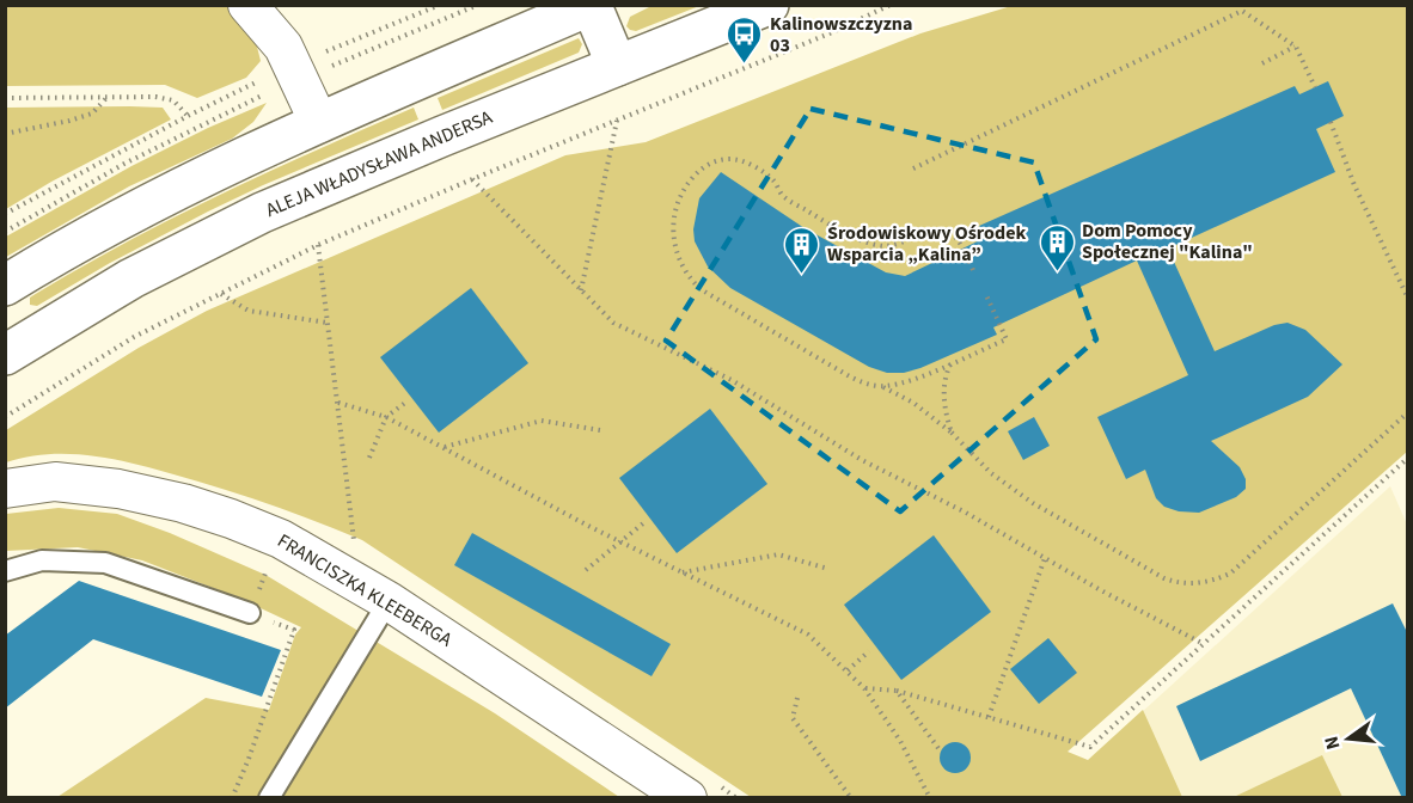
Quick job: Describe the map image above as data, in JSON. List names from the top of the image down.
{
  "streets": {
    "main road": ["ALEJA WŁADYSŁAWA ANDERSA"],
    "street": ["FRANCISZKA KLEEBERGA"]
  },
  "places": {
    "bus stop": ["Kalinowszczyzna 03"],
    "building": ["Dom Pomocy Społecznej \"Kalina\"", "Środowiskowy Ośrodek Wsparcia „Kalina”"]
  },
  "north": "left"
}
